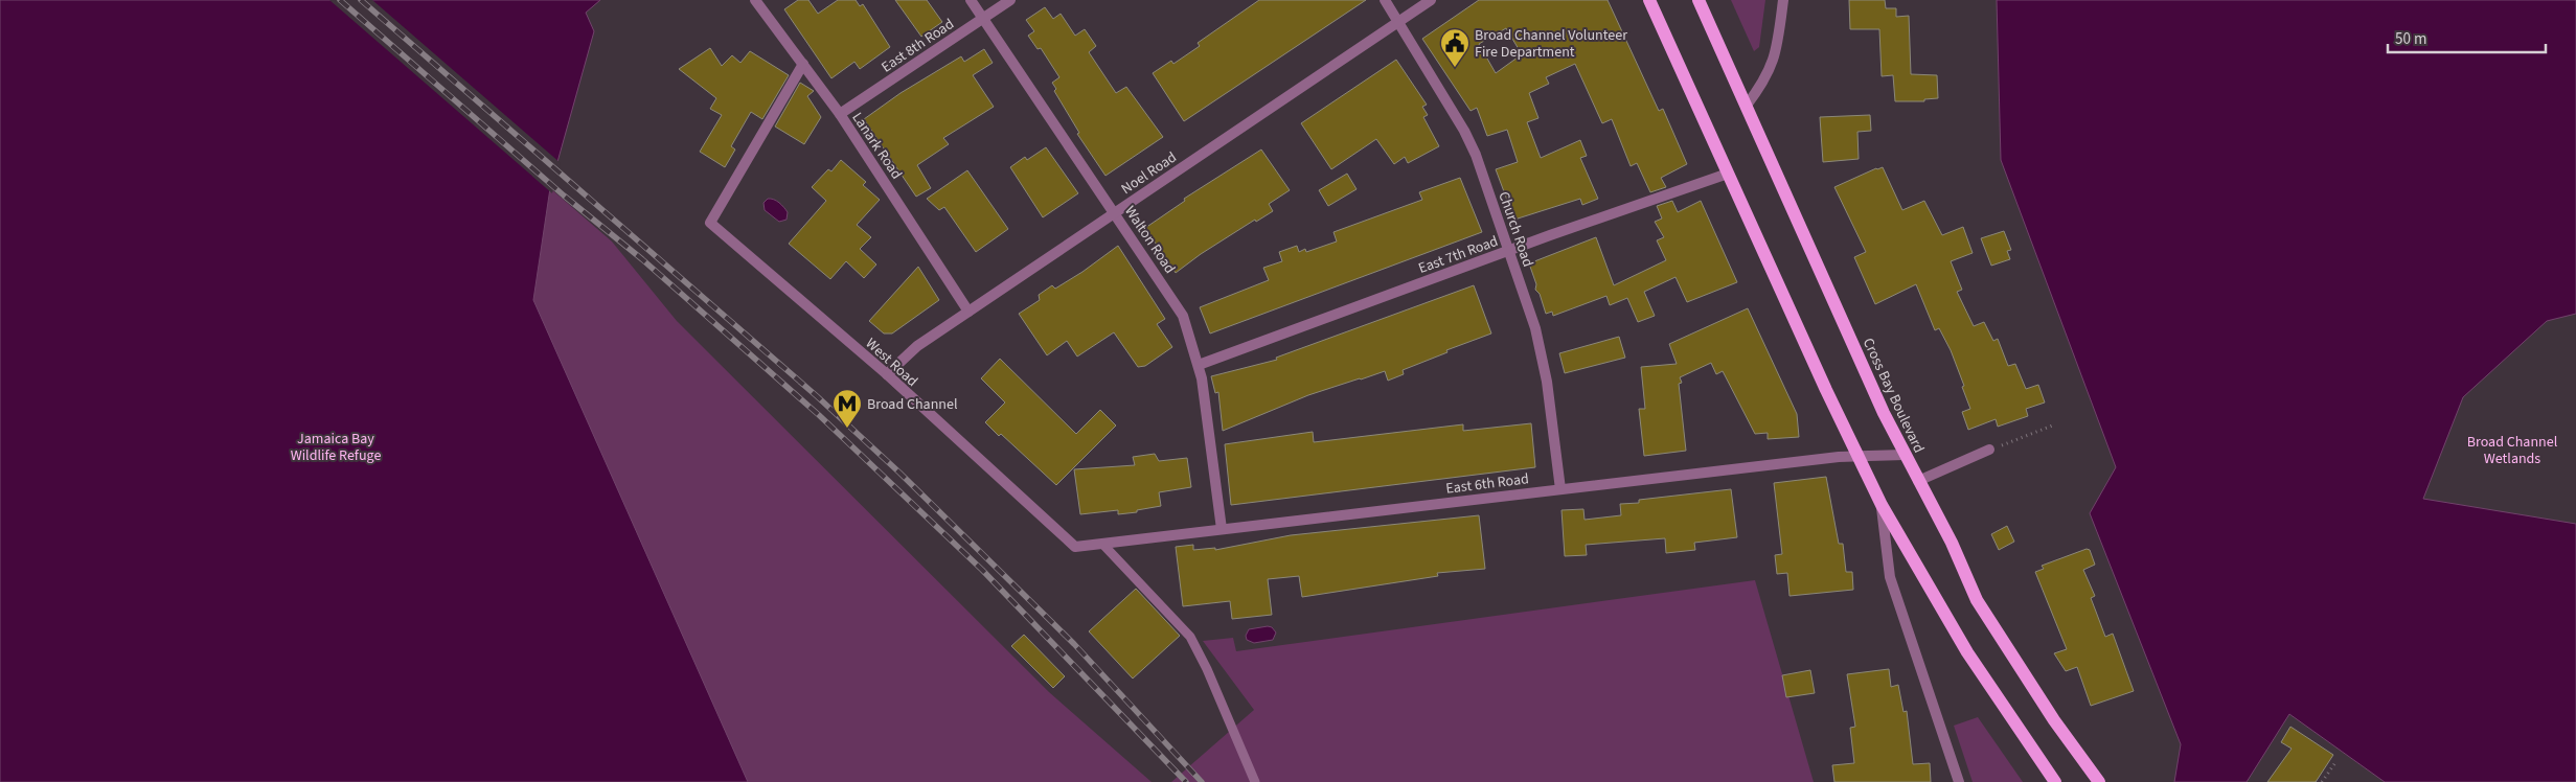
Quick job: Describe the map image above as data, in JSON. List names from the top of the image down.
{
  "streets": {
    "main road": ["Cross Bay Boulevard"],
    "street": [
      "East 8th Road",
      "Lanark Road",
      "Noel Road",
      "Church Road",
      "Walton Road",
      "East 7th Road",
      "West Road",
      "East 6th Road"
    ]
  },
  "crossings": [
    ["East 8th Road", "Lanark Road"],
    ["East 8th Road", "Walton Road"],
    ["Lanark Road", "Noel Road"],
    ["Lanark Road", "West Road"],
    ["Noel Road", "Church Road"],
    ["Noel Road", "Walton Road"],
    ["Noel Road", "West Road"],
    ["Church Road", "East 7th Road"],
    ["Church Road", "East 6th Road"],
    ["Walton Road", "East 7th Road"],
    ["Walton Road", "East 6th Road"],
    ["West Road", "East 6th Road"],
    ["Cross Bay Boulevard", "East 6th Road"]
  ],
  "parks": ["Jamaica Bay Wildlife Refuge", "Broad Channel Wetlands"],
  "places": {
    "public building": ["Broad Channel Volunteer Fire Department"],
    "metro station": ["Broad Channel"]
  },
  "scale_bar": "50 m"
}
